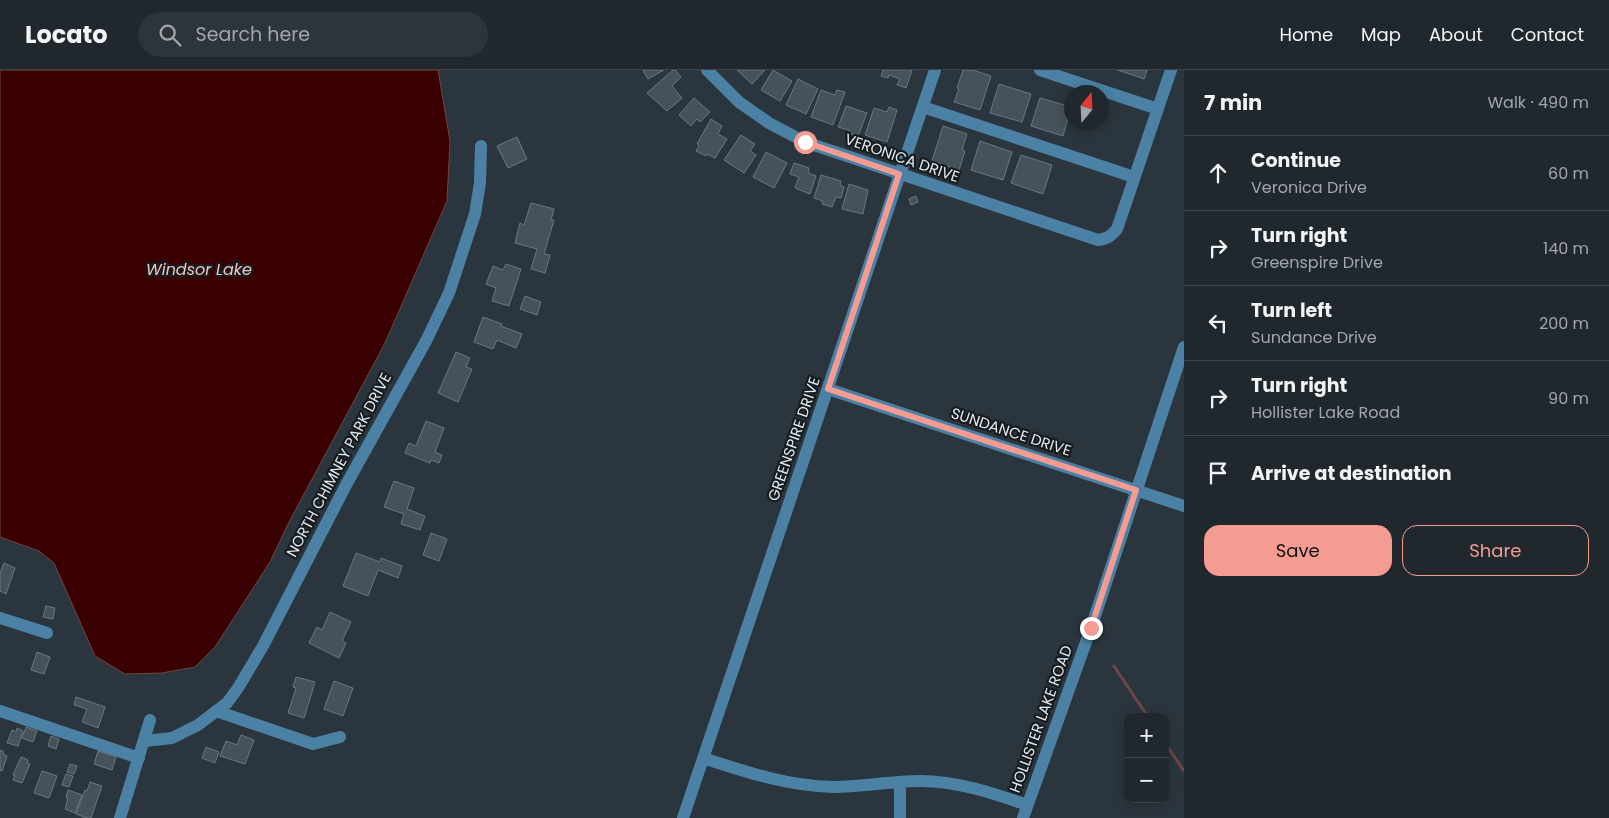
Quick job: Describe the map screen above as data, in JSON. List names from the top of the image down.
{
  "streets": {
    "street": [
      "VERONICA DRIVE",
      "SUNDANCE DRIVE",
      "GREENSPIRE DRIVE",
      "NORTH CHIMNEY PARK DRIVE",
      "HOLLISTER LAKE ROAD"
    ]
  },
  "crossings": [
    ["VERONICA DRIVE", "GREENSPIRE DRIVE"],
    ["SUNDANCE DRIVE", "GREENSPIRE DRIVE"],
    ["SUNDANCE DRIVE", "HOLLISTER LAKE ROAD"]
  ],
  "water": ["Windsor Lake"],
  "north": "top",
  "page": {
    "header": "Locato",
    "search": "Search here",
    "nav": [
      "Home",
      "Map",
      "About",
      "Contact"
    ],
    "heading": ["7 min", "Walk · 490 m"],
    "list": [
      ["Continue", "Veronica Drive", "60 m"],
      ["Turn right", "Greenspire Drive", "140 m"],
      ["Turn left", "Sundance Drive", "200 m"],
      ["Turn right", "Hollister Lake Road", "90 m"],
      "Arrive at destination"
    ],
    "buttons": ["Save", "Share"],
    "map_buttons": ["+", "−"]
  }
}
